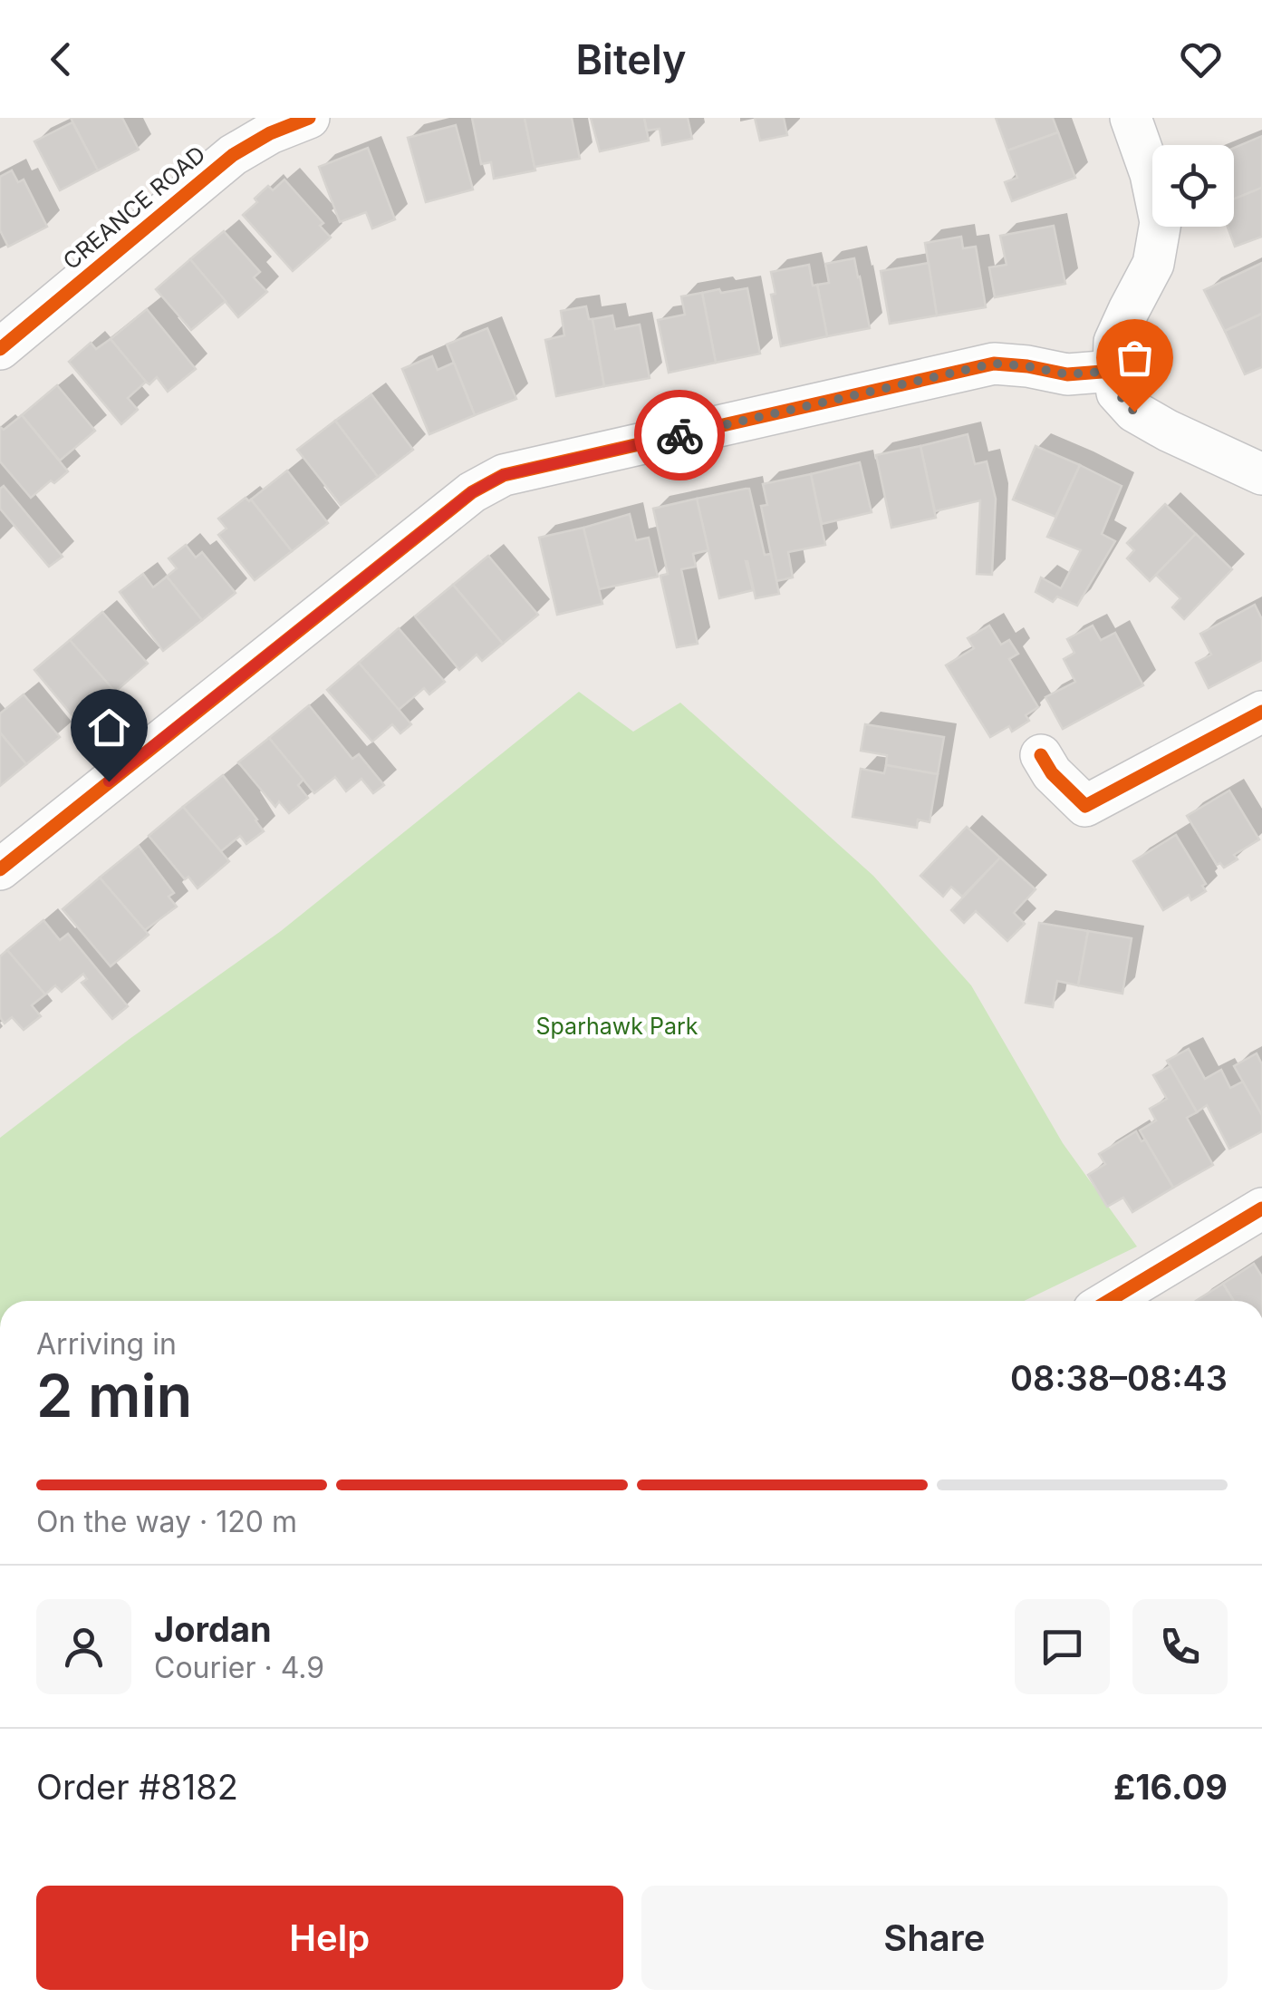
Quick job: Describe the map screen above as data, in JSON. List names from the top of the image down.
{
  "streets": {
    "street": ["CREANCE ROAD"]
  },
  "parks": ["Sparhawk Park"],
  "page": {
    "header": "Bitely",
    "heading": ["2 min", "Arriving in", "08:38–08:43"],
    "panel": [
      "Jordan",
      "Courier · 4.9",
      "Order #8182",
      "£16.09"
    ],
    "bar": "On the way · 120 m",
    "buttons": ["Help", "Share"]
  }
}
